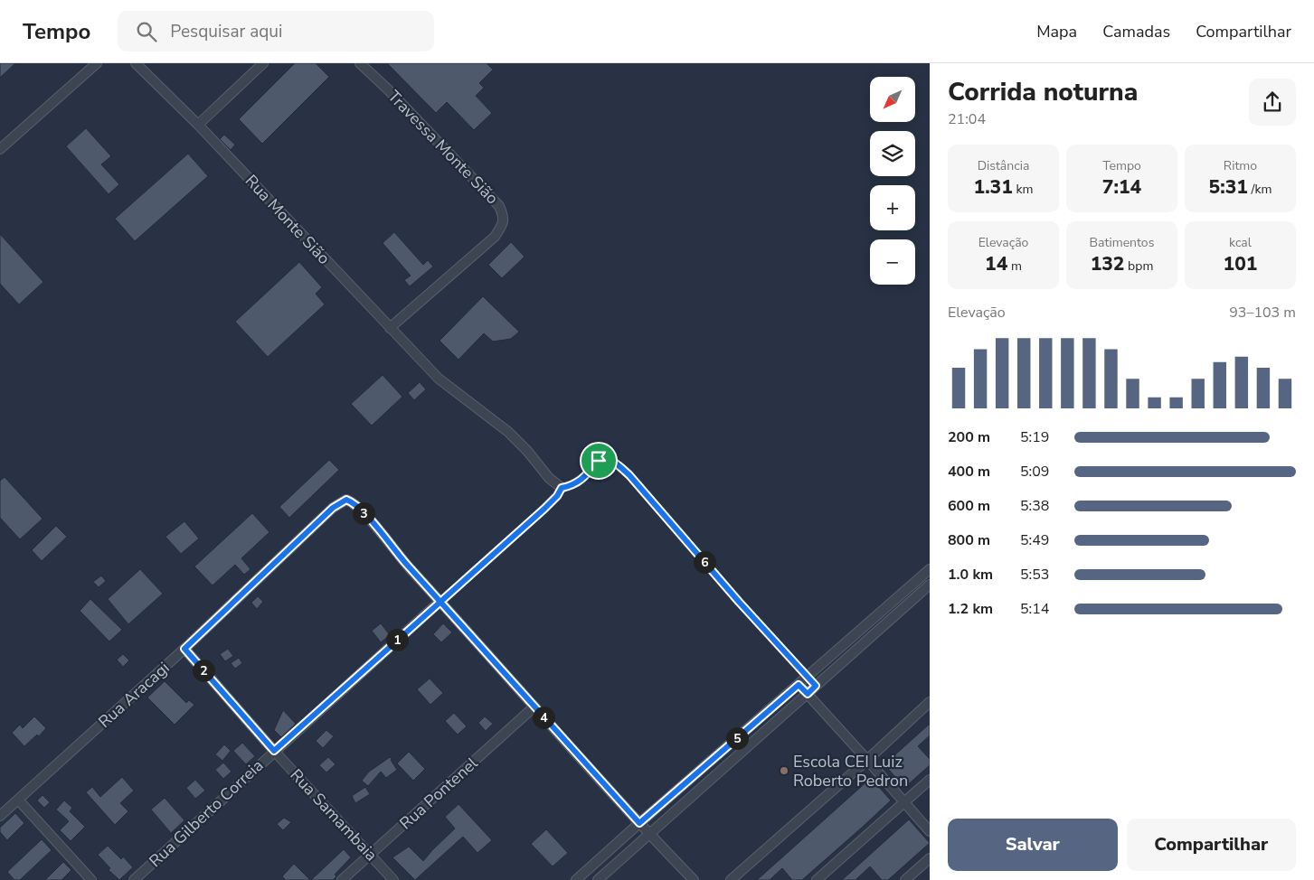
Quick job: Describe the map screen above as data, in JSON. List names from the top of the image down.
{
  "streets": {
    "street": [
      "Travessa Monte Sião",
      "Rua Monte Sião",
      "Rua Aracagi",
      "Rua Pontenel",
      "Rua Gilberto Correia",
      "Rua Samambaia"
    ]
  },
  "crossings": [
    ["Travessa Monte Sião", "Rua Monte Sião"],
    ["Rua Aracagi", "Rua Gilberto Correia"],
    ["Rua Aracagi", "Rua Samambaia"],
    ["Rua Pontenel", "Rua Samambaia"],
    ["Rua Gilberto Correia", "Rua Samambaia"]
  ],
  "places": ["Escola CEI Luiz Roberto Pedron"],
  "north": "bottom left",
  "page": {
    "header": "Tempo",
    "search": "Pesquisar aqui",
    "nav": ["Mapa", "Camadas", "Compartilhar"],
    "heading": ["Corrida noturna", "21:04"],
    "map_buttons": ["+", "−"],
    "stats": [
      ["Distância", "1.31 km"],
      ["Tempo", "7:14"],
      ["Ritmo", "5:31 /km"],
      ["Elevação", "14 m"],
      ["Batimentos", "132 bpm"],
      ["kcal", "101"]
    ],
    "chart": ["Elevação", "93–103 m"],
    "list": [
      {
        "name": "200 m",
        "note": "5:19"
      },
      {
        "name": "400 m",
        "note": "5:09"
      },
      {
        "name": "600 m",
        "note": "5:38"
      },
      {
        "name": "800 m",
        "note": "5:49"
      },
      {
        "name": "1.0 km",
        "note": "5:53"
      },
      {
        "name": "1.2 km",
        "note": "5:14"
      }
    ],
    "pins": [
      "3",
      "6",
      "1",
      "2",
      "4",
      "5"
    ],
    "buttons": ["Salvar", "Compartilhar"]
  }
}
